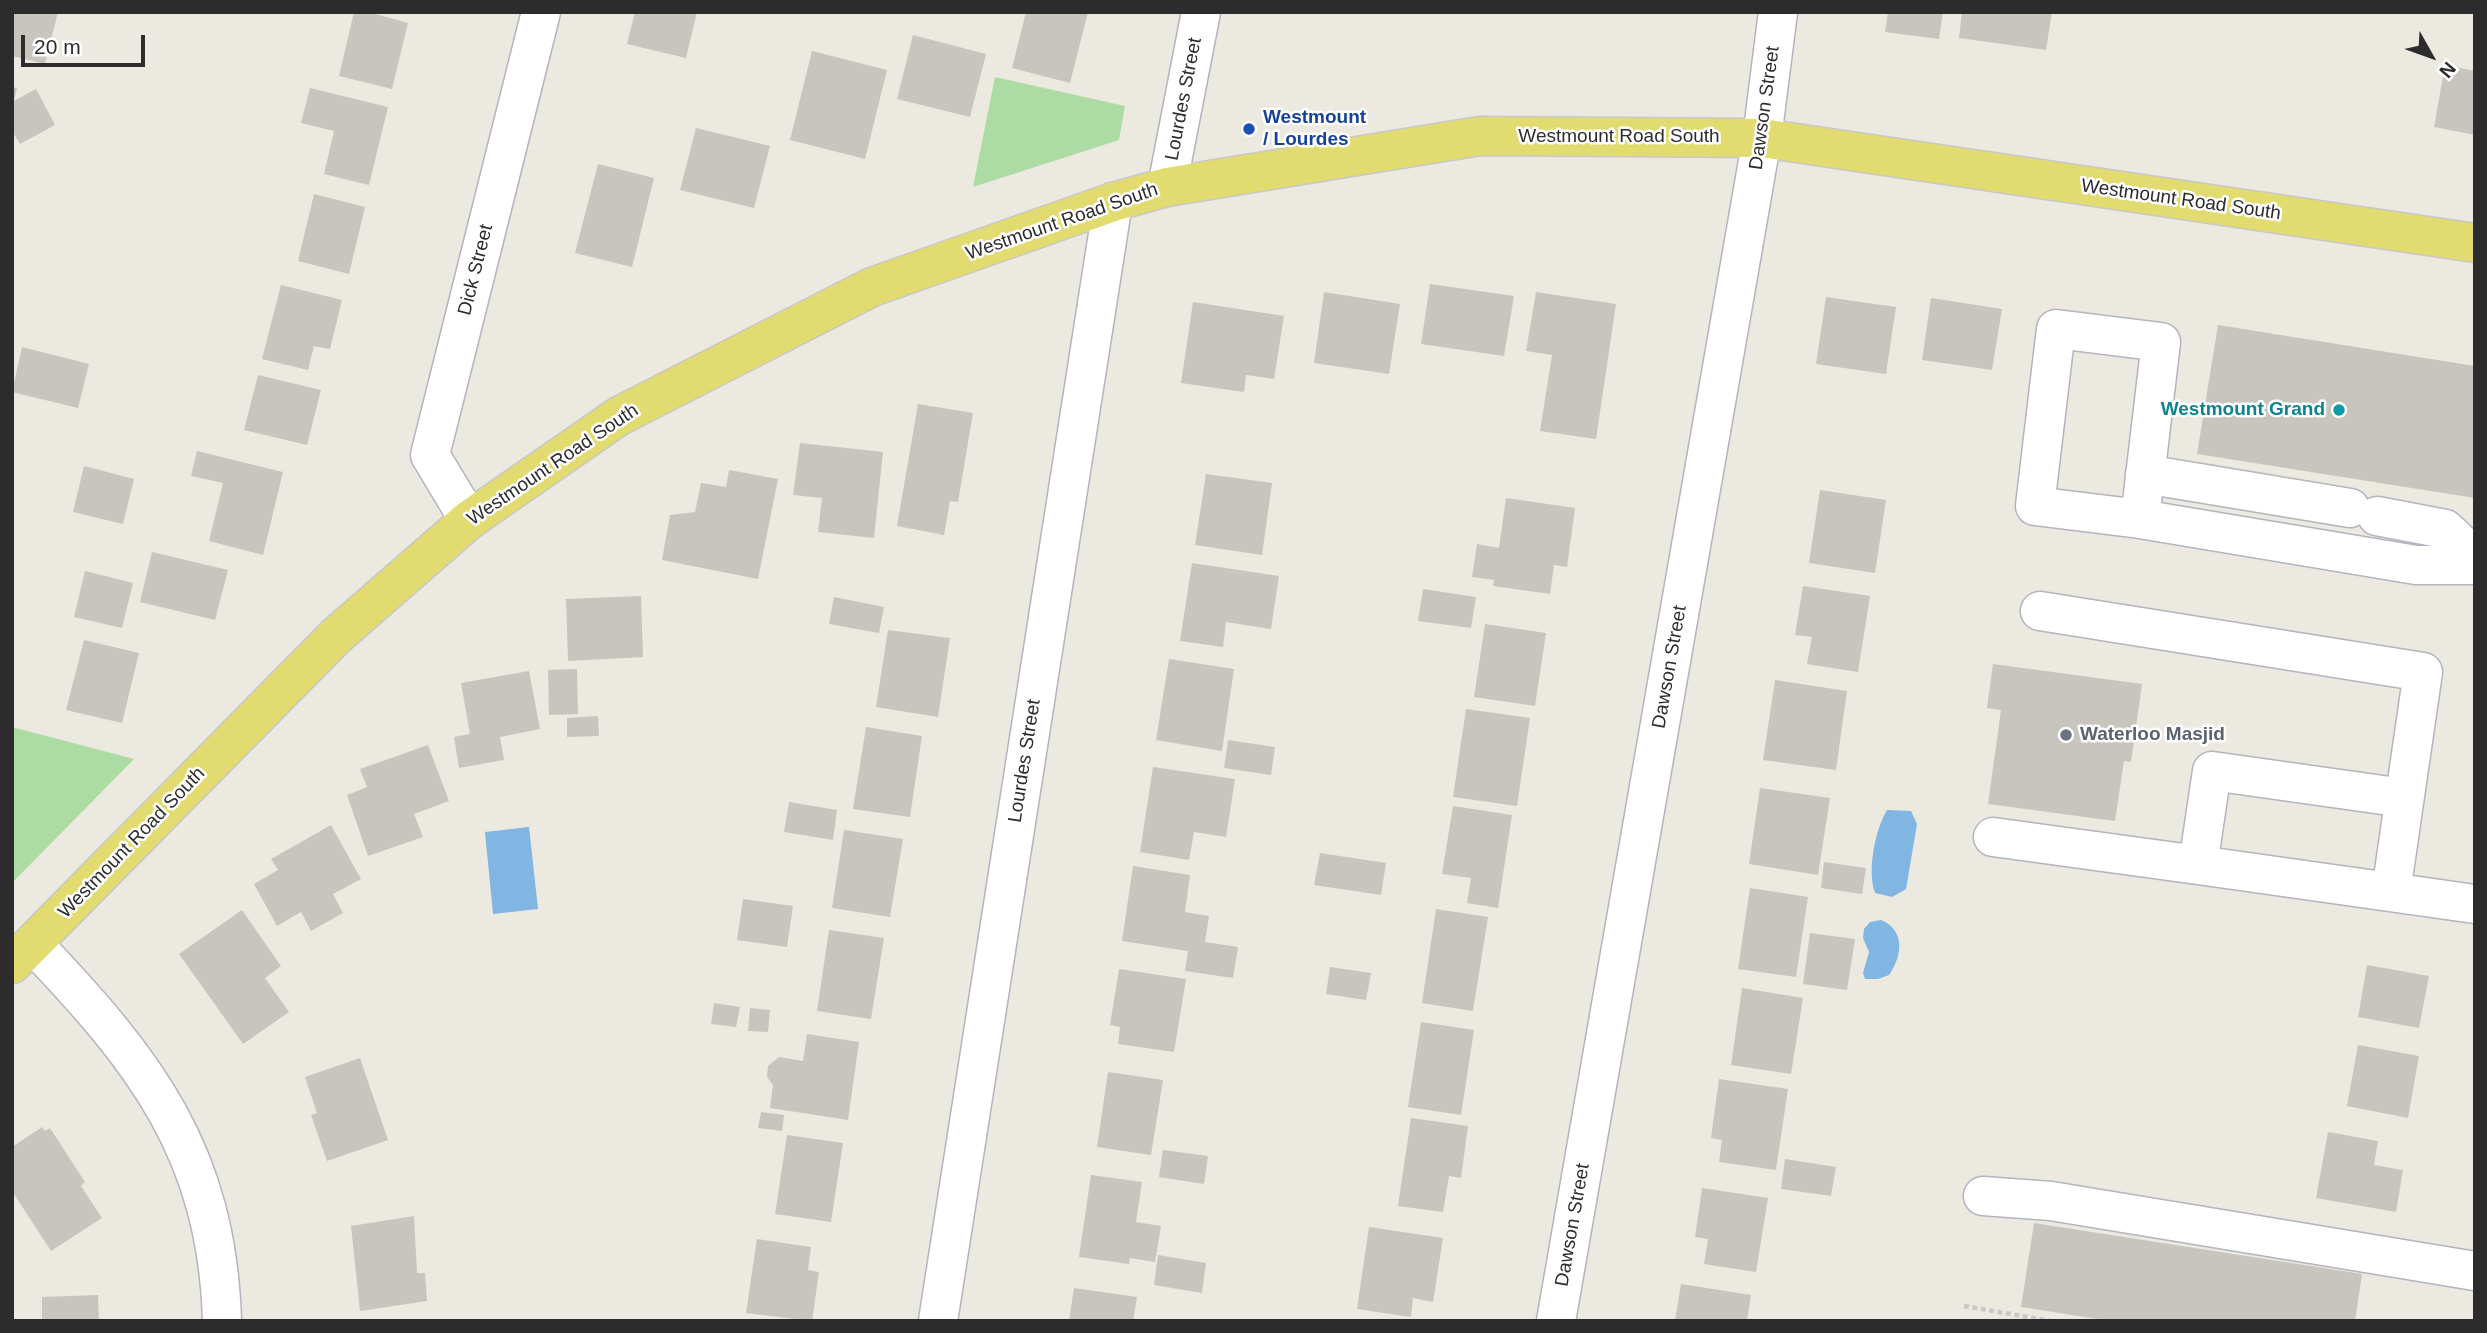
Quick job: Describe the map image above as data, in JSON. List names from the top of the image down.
{
  "streets": {
    "main road": ["Westmount Road South"],
    "street": ["Lourdes Street", "Dawson Street", "Dick Street"]
  },
  "crossings": [
    ["Lourdes Street", "Westmount Road South"],
    ["Dawson Street", "Westmount Road South"],
    ["Westmount Road South", "Dick Street"]
  ],
  "places": ["Westmount / Lourdes", "Westmount Grand", "Waterloo Masjid"],
  "scale_bar": "20 m",
  "north": "bottom right"
}
